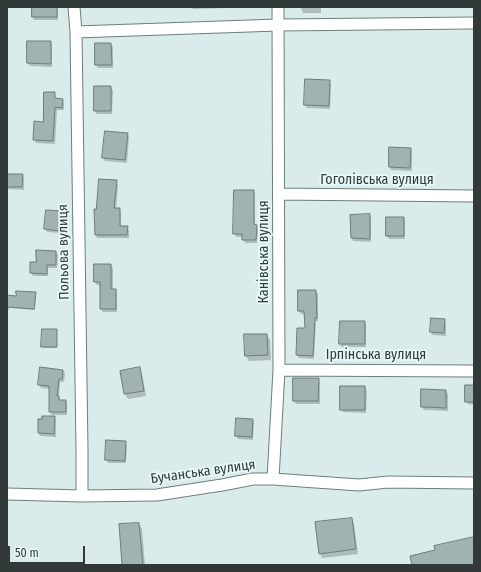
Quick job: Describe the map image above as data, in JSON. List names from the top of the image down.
{
  "streets": {
    "street": [
      "Гоголівська вулиця",
      "Польова вулиця",
      "Канівська вулиця",
      "Ірпінська вулиця",
      "Бучанська вулиця"
    ]
  },
  "crossings": [
    ["Гоголівська вулиця", "Канівська вулиця"],
    ["Польова вулиця", "Бучанська вулиця"],
    ["Канівська вулиця", "Ірпінська вулиця"],
    ["Канівська вулиця", "Бучанська вулиця"]
  ],
  "scale_bar": "50 m"
}
